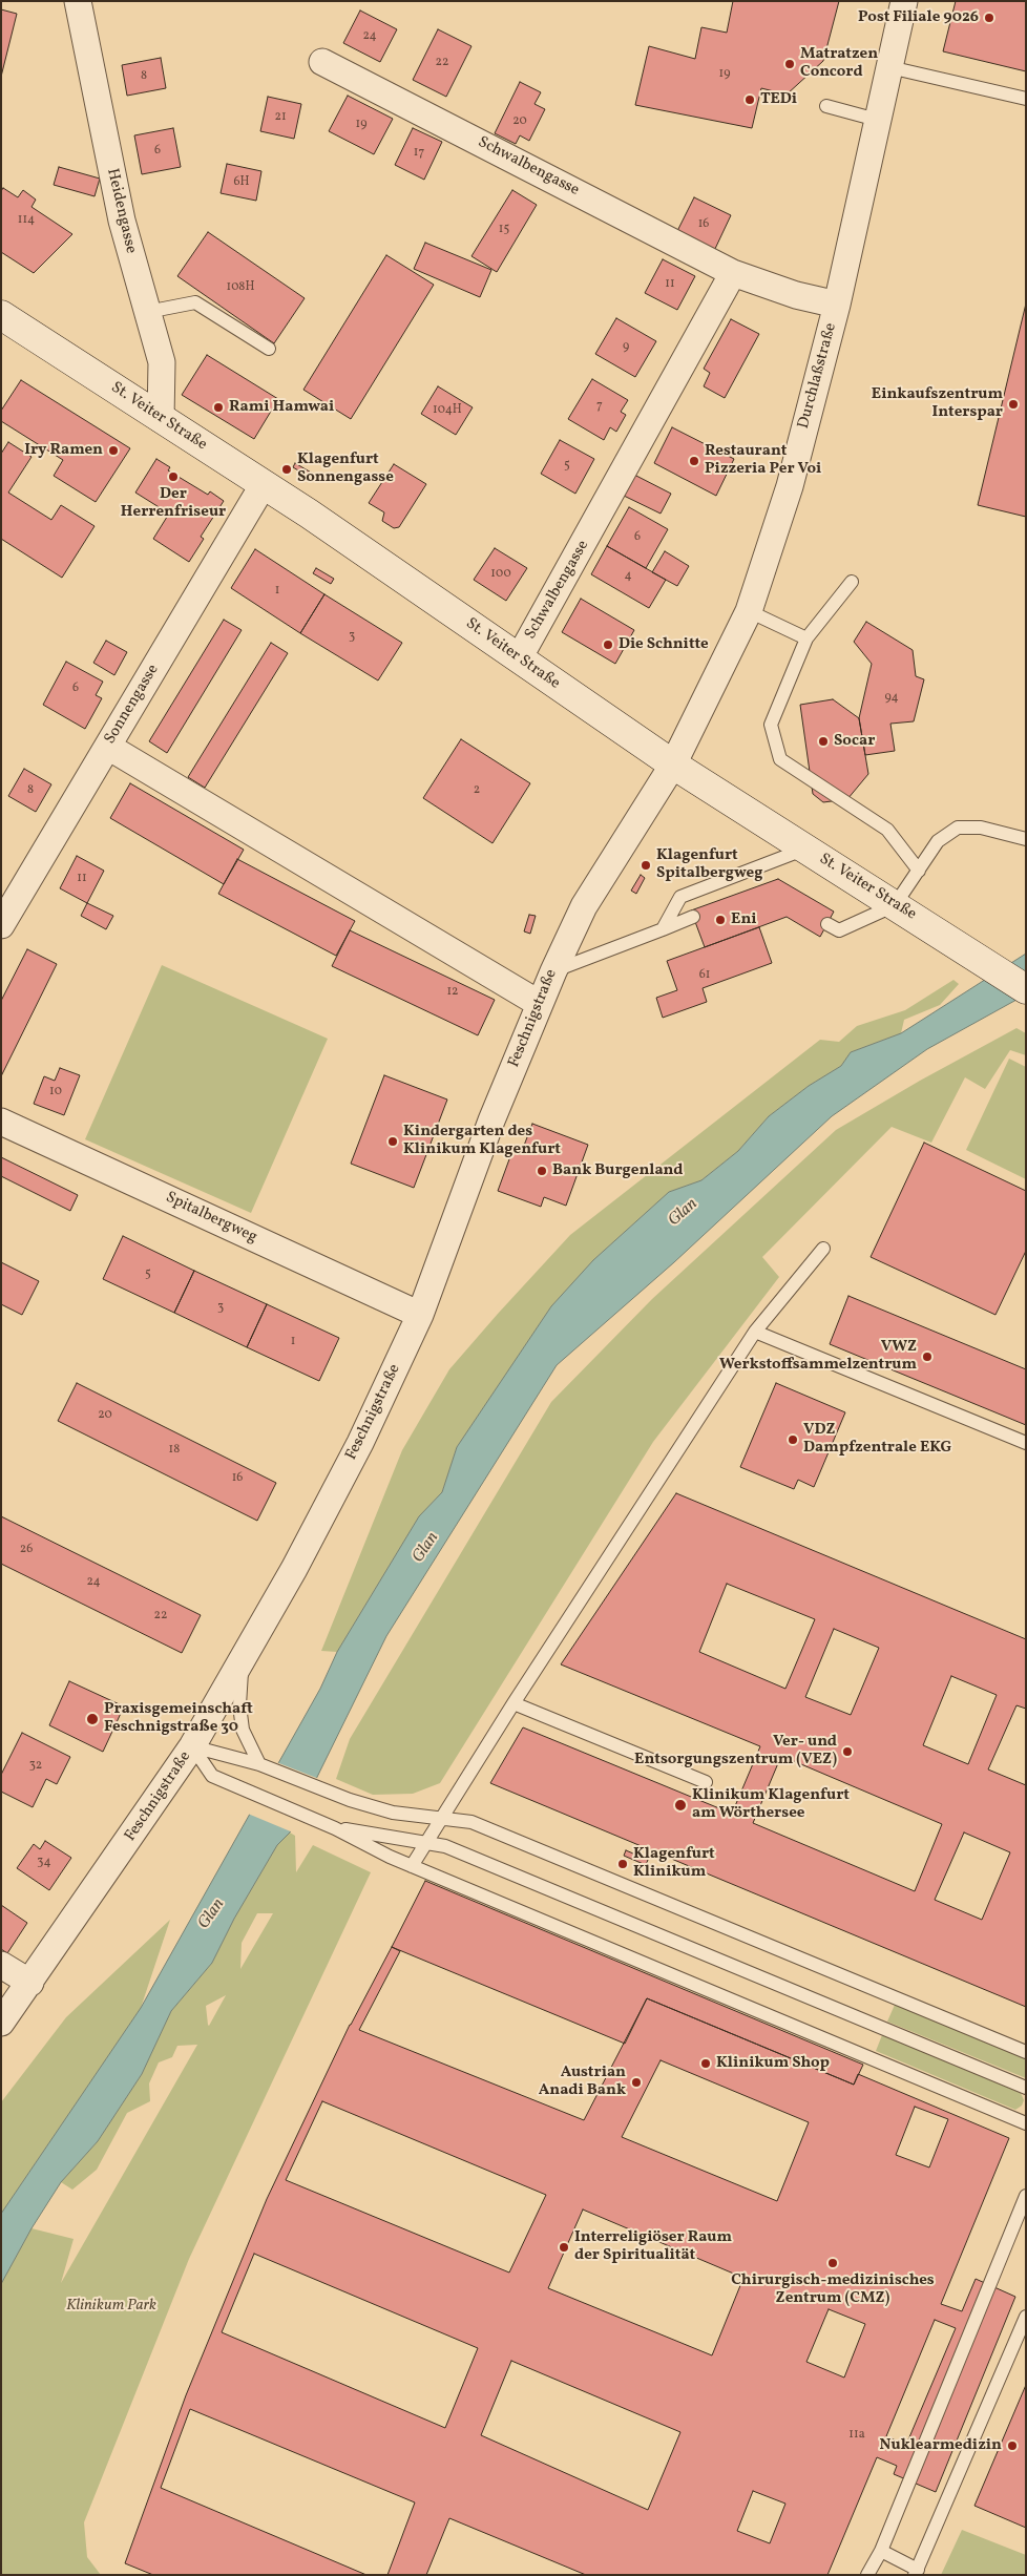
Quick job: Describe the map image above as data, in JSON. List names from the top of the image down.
{
  "streets": {
    "main road": ["St. Veiter Straße"],
    "street": [
      "Schwalbengasse",
      "Heidengasse",
      "Durchlaßstraße",
      "Sonnengasse",
      "Feschnigstraße",
      "Spitalbergweg"
    ]
  },
  "crossings": [
    ["Schwalbengasse", "Durchlaßstraße"],
    ["Schwalbengasse", "St. Veiter Straße"],
    ["Heidengasse", "St. Veiter Straße"],
    ["Durchlaßstraße", "St. Veiter Straße"],
    ["Durchlaßstraße", "Feschnigstraße"],
    ["St. Veiter Straße", "Sonnengasse"],
    ["St. Veiter Straße", "Feschnigstraße"],
    ["Feschnigstraße", "Spitalbergweg"]
  ],
  "water": ["Glan"],
  "parks": ["Klinikum Park"],
  "places": [
    "Post Filiale 9026",
    "Matratzen Concord",
    "TEDi",
    "Einkaufszentrum Interspar",
    "Rami Hamwai",
    "Iry Ramen",
    "Restaurant Pizzeria Per Voi",
    "Klagenfurt Sonnengasse",
    "Der Herrenfriseur",
    "Die Schnitte",
    "Socar",
    "Klagenfurt Spitalbergweg",
    "Eni",
    "Kindergarten des Klinikum Klagenfurt",
    "Bank Burgenland",
    "VWZ Werkstoffsammelzentrum",
    "VDZ Dampfzentrale EKG",
    "Praxisgemeinschaft Feschnigstraße 30",
    "Ver- und Entsorgungszentrum (VEZ)",
    "Klinikum Klagenfurt am Wörthersee",
    "Klagenfurt Klinikum",
    "Klinikum Shop",
    "Austrian Anadi Bank",
    "Interreligiöser Raum der Spiritualität",
    "Chirurgisch-medizinisches Zentrum (CMZ)",
    "Nuklearmedizin"
  ],
  "house_numbers": [
    "24",
    "22",
    "19",
    "8",
    "21",
    "20",
    "19",
    "6",
    "17",
    "6H",
    "114",
    "16",
    "15",
    "11",
    "108H",
    "9",
    "7",
    "104H",
    "5",
    "6",
    "100",
    "4",
    "1",
    "3",
    "6",
    "94",
    "8",
    "2",
    "11",
    "61",
    "12",
    "10",
    "5",
    "3",
    "1",
    "20",
    "18",
    "16",
    "26",
    "24",
    "22",
    "32",
    "34",
    "11a"
  ]
}
